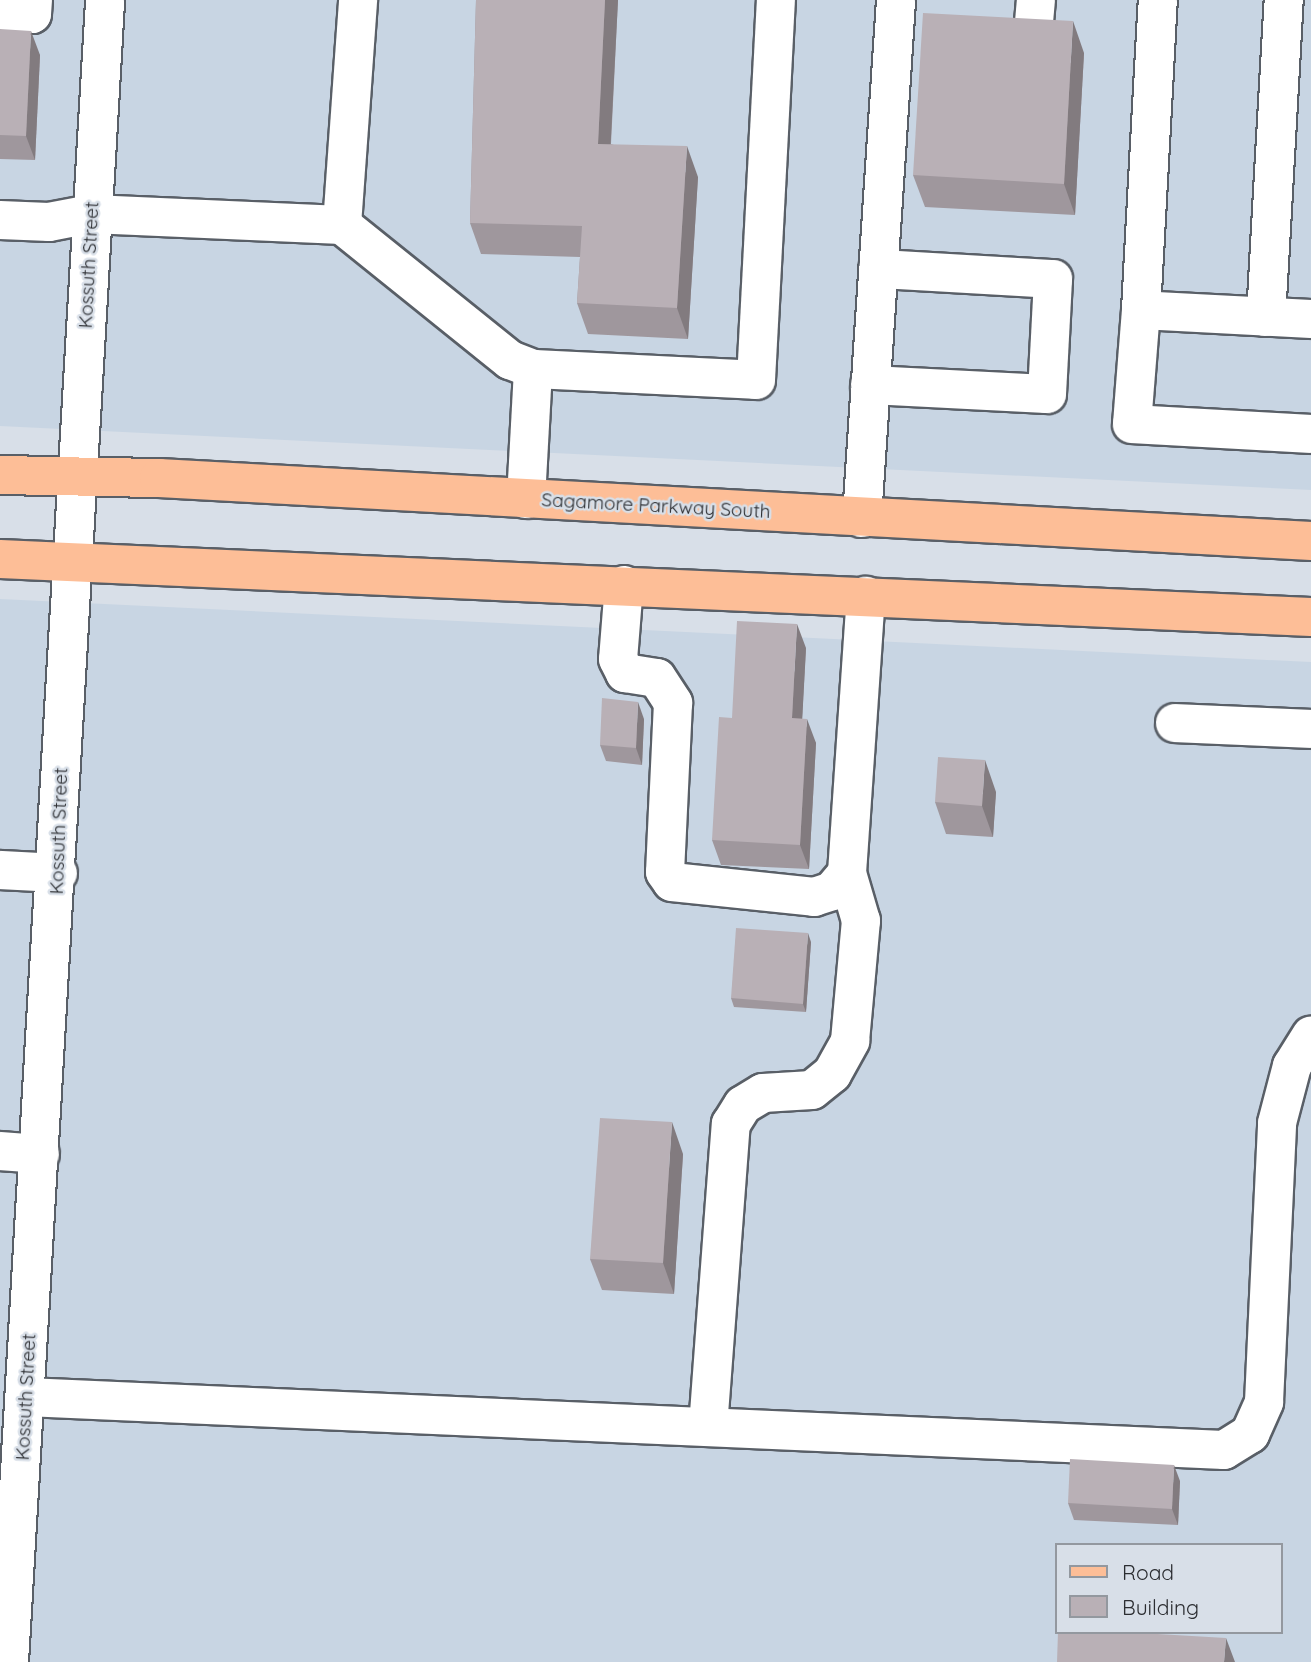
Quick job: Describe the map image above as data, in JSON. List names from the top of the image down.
{
  "streets": {
    "main road": ["Sagamore Parkway South"],
    "street": ["Kossuth Street"]
  },
  "crossings": [
    ["Kossuth Street", "Sagamore Parkway South"]
  ],
  "legend": ["Road", "Building"]
}
